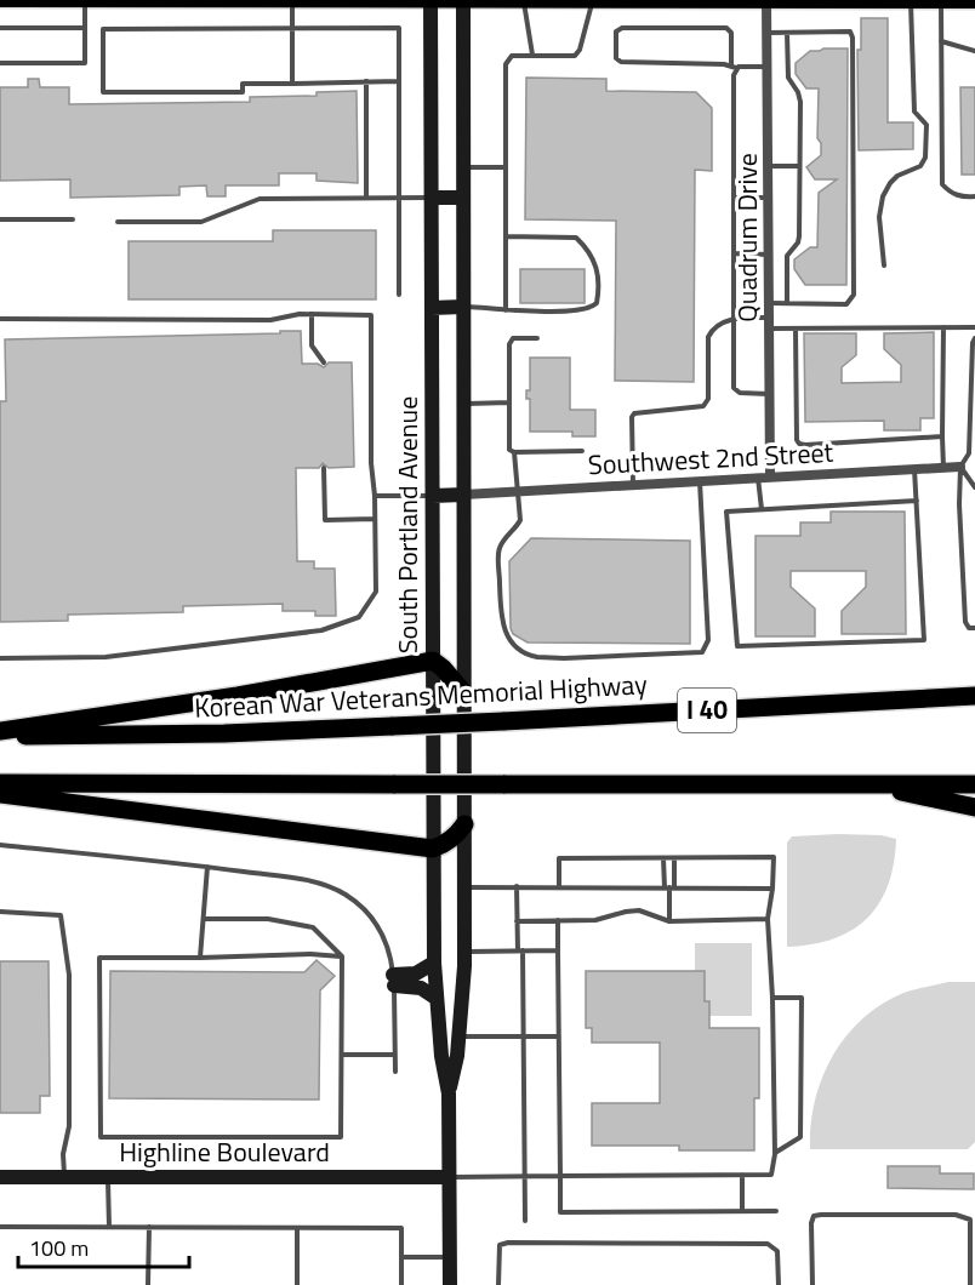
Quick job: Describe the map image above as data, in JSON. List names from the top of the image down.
{
  "streets": {
    "highway": ["Korean War Veterans Memorial Highway", "I 40"],
    "main road": ["South Portland Avenue", "Highline Boulevard"],
    "street": ["Quadrum Drive", "Southwest 2nd Street"]
  },
  "crossings": [
    ["Quadrum Drive", "Southwest 2nd Street"],
    ["Southwest 2nd Street", "South Portland Avenue"],
    ["South Portland Avenue", "Highline Boulevard"]
  ],
  "scale_bar": "100 m"
}
